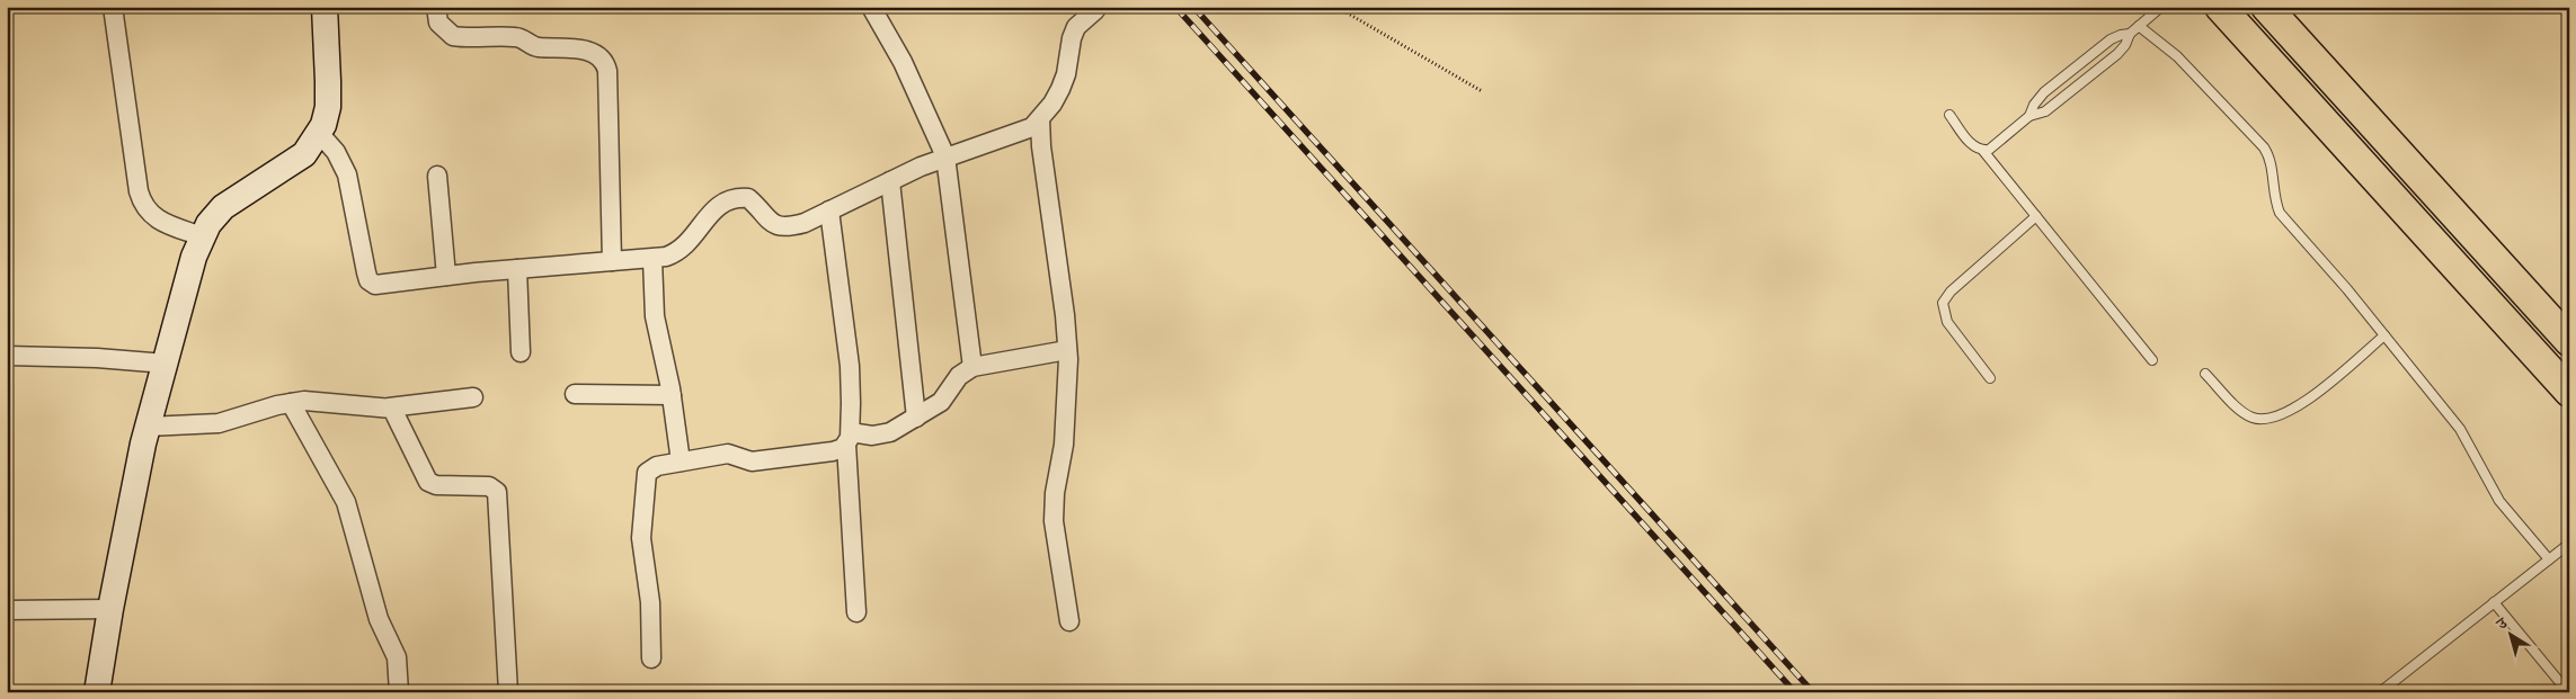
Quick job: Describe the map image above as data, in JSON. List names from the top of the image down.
{
  "north": "top left"
}
